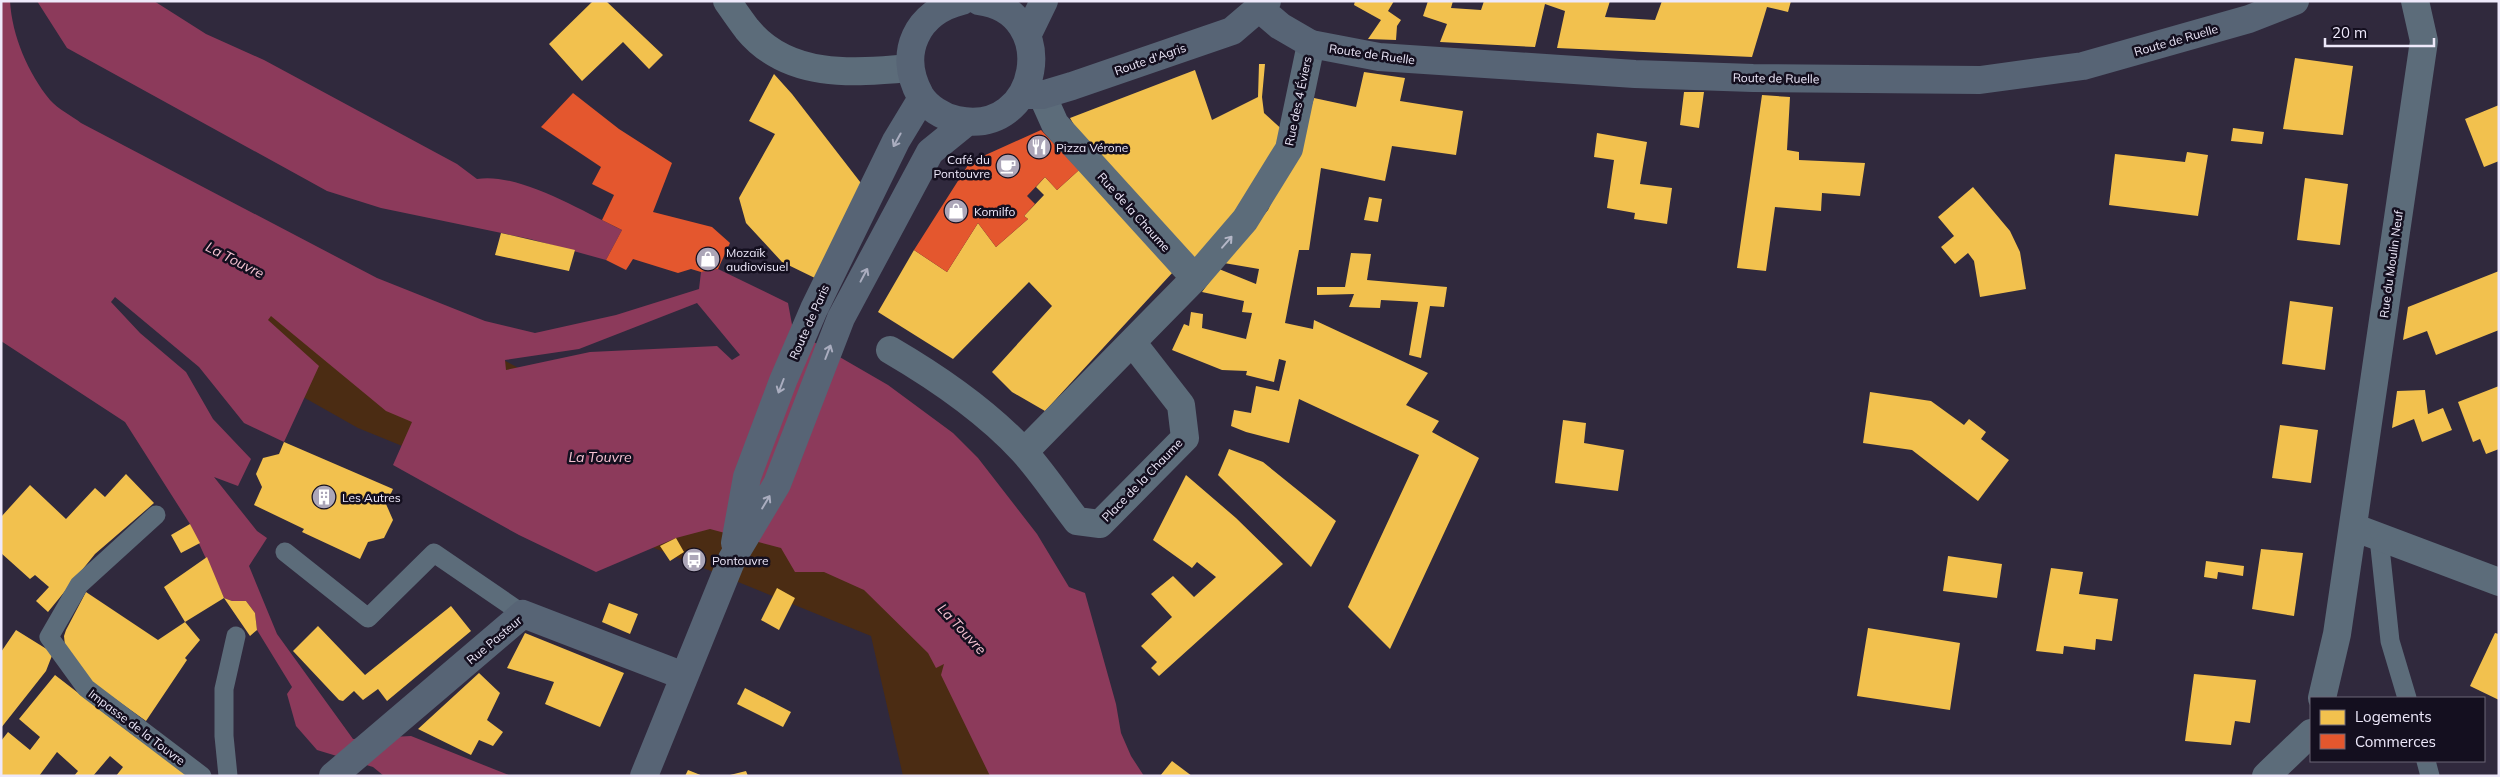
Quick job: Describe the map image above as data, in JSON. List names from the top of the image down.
{
  "streets": {
    "street": [
      "Route de Ruelle",
      "Route d'Agris",
      "Rue des 4 Éviers",
      "Rue de la Chaume",
      "Rue du Moulin Neuf",
      "Route de Paris",
      "Place de la Chaume",
      "Rue Pasteur"
    ],
    "lane": ["Impasse de la Touvre"]
  },
  "crossings": [
    ["Route de Ruelle", "Route d'Agris"],
    ["Route de Ruelle", "Rue des 4 Éviers"],
    ["Route d'Agris", "Rue de la Chaume"],
    ["Route d'Agris", "Route de Paris"],
    ["Rue des 4 Éviers", "Rue de la Chaume"],
    ["Rue de la Chaume", "Route de Paris"]
  ],
  "one_way": ["Rue des 4 Éviers"],
  "water": ["La Touvre"],
  "places": {
    "restaurant": ["Pizza Vérone"],
    "cafe": ["Café du Pontouvre"],
    "shop": ["Komilfo", "Mozaïk audiovisuel"],
    "building": ["Les Autres"],
    "bus stop": ["Pontouvre"]
  },
  "legend": ["Logements", "Commerces"],
  "scale_bar": "20 m"
}
